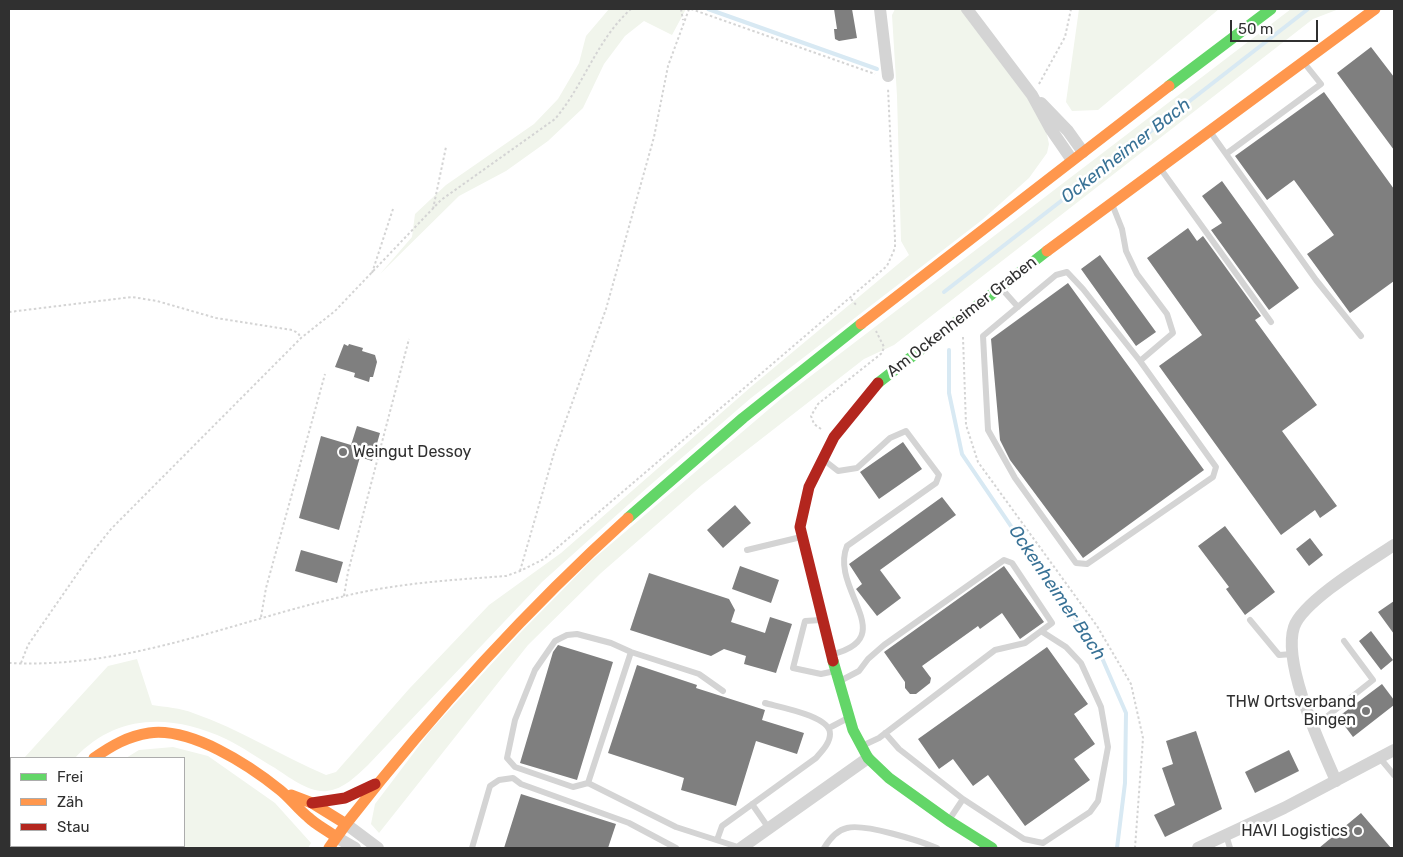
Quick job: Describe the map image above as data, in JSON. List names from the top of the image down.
{
  "streets": {
    "main road": ["Am Ockenheimer Graben"]
  },
  "water": ["Ockenheimer Bach"],
  "places": ["Weingut Dessoy", "THW Ortsverband Bingen", "HAVI Logistics"],
  "legend": ["Frei", "Zäh", "Stau"],
  "scale_bar": "50 m"
}
